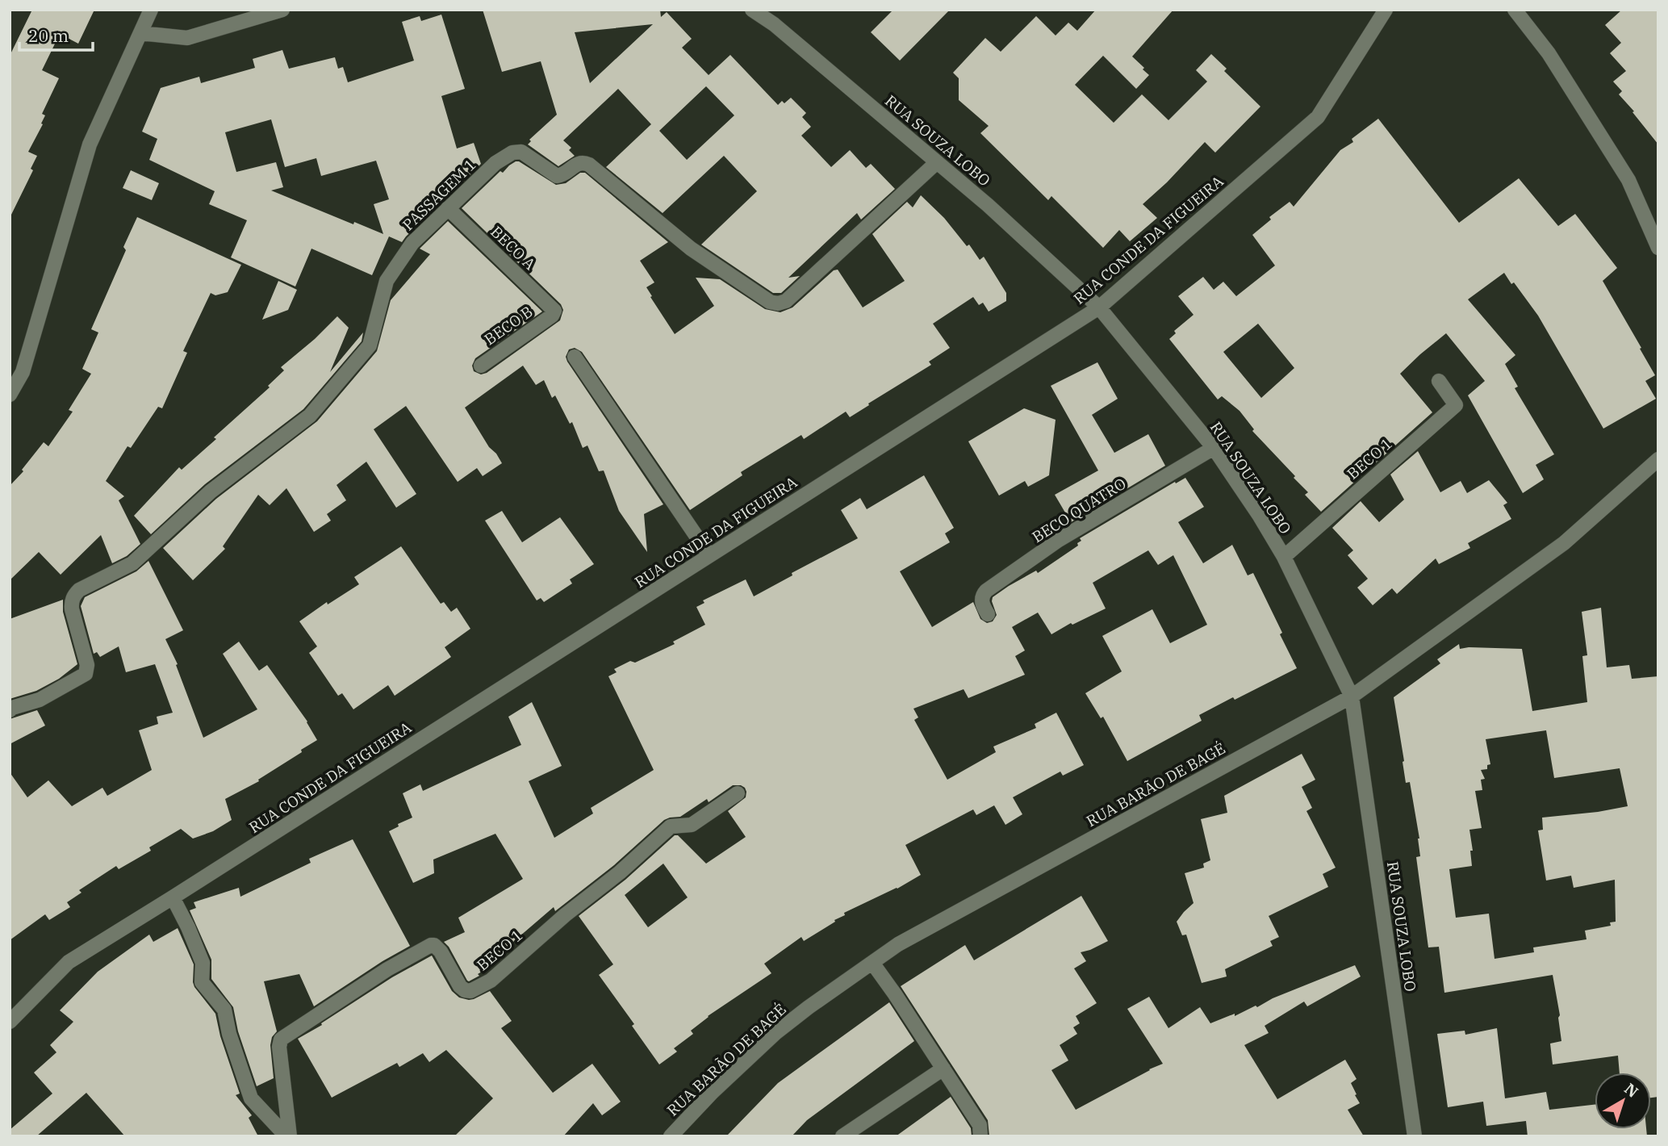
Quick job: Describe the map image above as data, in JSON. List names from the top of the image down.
{
  "streets": {
    "street": [
      "RUA SOUZA LOBO",
      "PASSAGEM 1",
      "RUA CONDE DA FIGUEIRA",
      "BECO A",
      "BECO B",
      "BECO 1",
      "BECO QUATRO",
      "RUA BARÃO DE BAGÉ"
    ]
  },
  "crossings": [
    ["RUA SOUZA LOBO", "PASSAGEM 1"],
    ["RUA SOUZA LOBO", "RUA CONDE DA FIGUEIRA"],
    ["RUA SOUZA LOBO", "BECO 1"],
    ["RUA SOUZA LOBO", "BECO QUATRO"],
    ["RUA SOUZA LOBO", "RUA BARÃO DE BAGÉ"],
    ["PASSAGEM 1", "BECO A"],
    ["BECO A", "BECO B"]
  ],
  "scale_bar": "20 m",
  "north": "top right"
}
